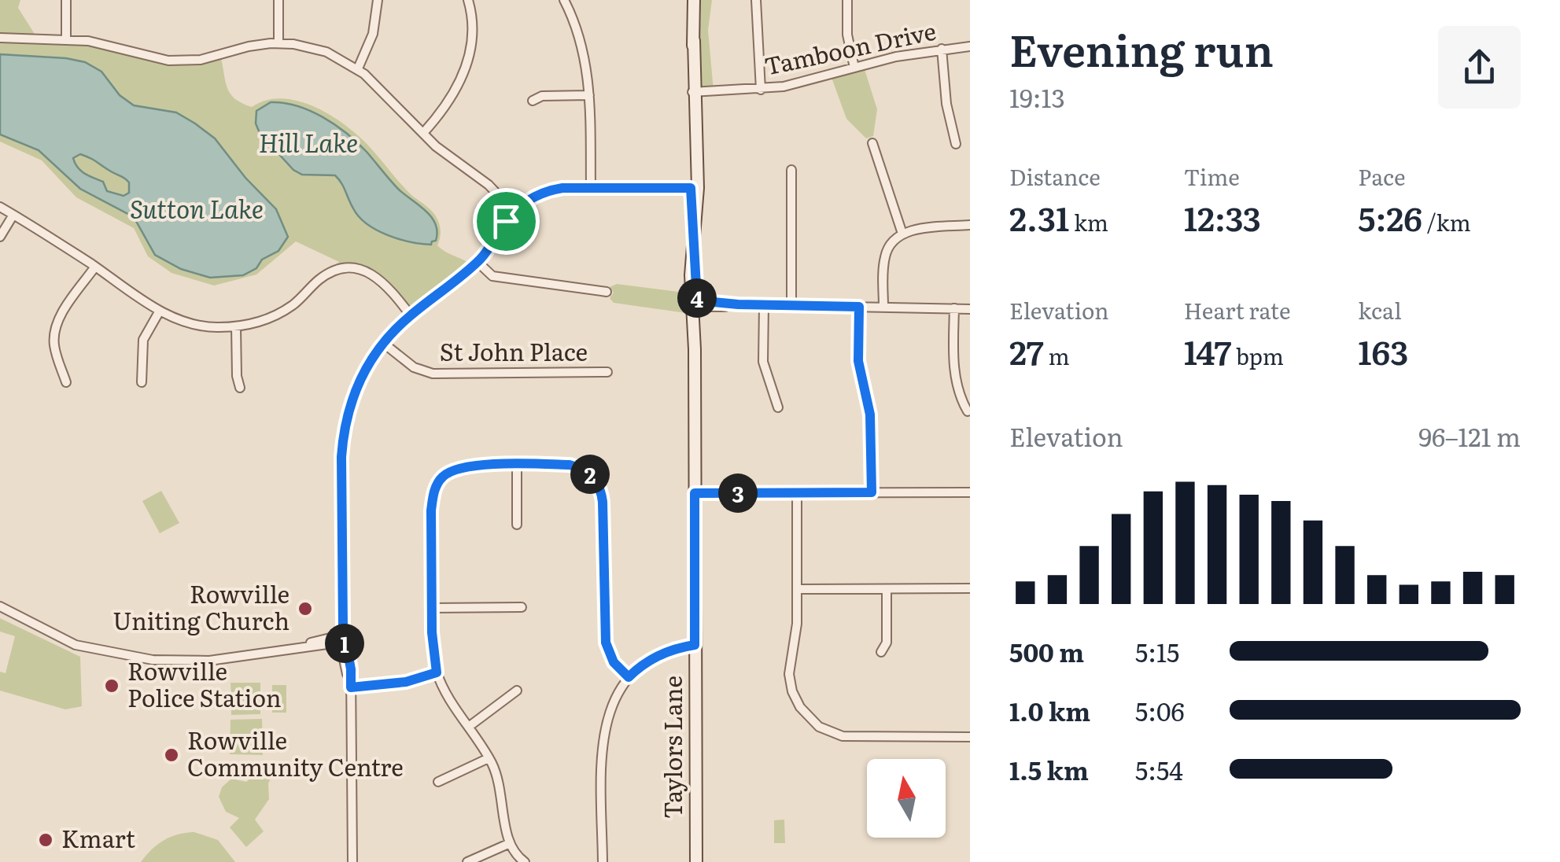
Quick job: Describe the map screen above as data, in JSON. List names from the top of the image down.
{
  "streets": {
    "main road": ["Taylors Lane"],
    "street": ["Tamboon Drive", "St John Place"]
  },
  "crossings": [
    ["Tamboon Drive", "Taylors Lane"]
  ],
  "water": ["Hill Lake", "Sutton Lake"],
  "places": [
    "Rowville Uniting Church",
    "Rowville Police Station",
    "Rowville Community Centre",
    "Kmart"
  ],
  "north": "top",
  "page": {
    "heading": ["Evening run", "19:13"],
    "stats": [
      ["Distance", "2.31 km"],
      ["Time", "12:33"],
      ["Pace", "5:26 /km"],
      ["Elevation", "27 m"],
      ["Heart rate", "147 bpm"],
      ["kcal", "163"]
    ],
    "pins": [
      "4",
      "2",
      "3",
      "1"
    ],
    "chart": ["Elevation", "96–121 m"],
    "list": [
      {
        "name": "500 m",
        "note": "5:15"
      },
      {
        "name": "1.0 km",
        "note": "5:06"
      },
      {
        "name": "1.5 km",
        "note": "5:54"
      }
    ]
  }
}
